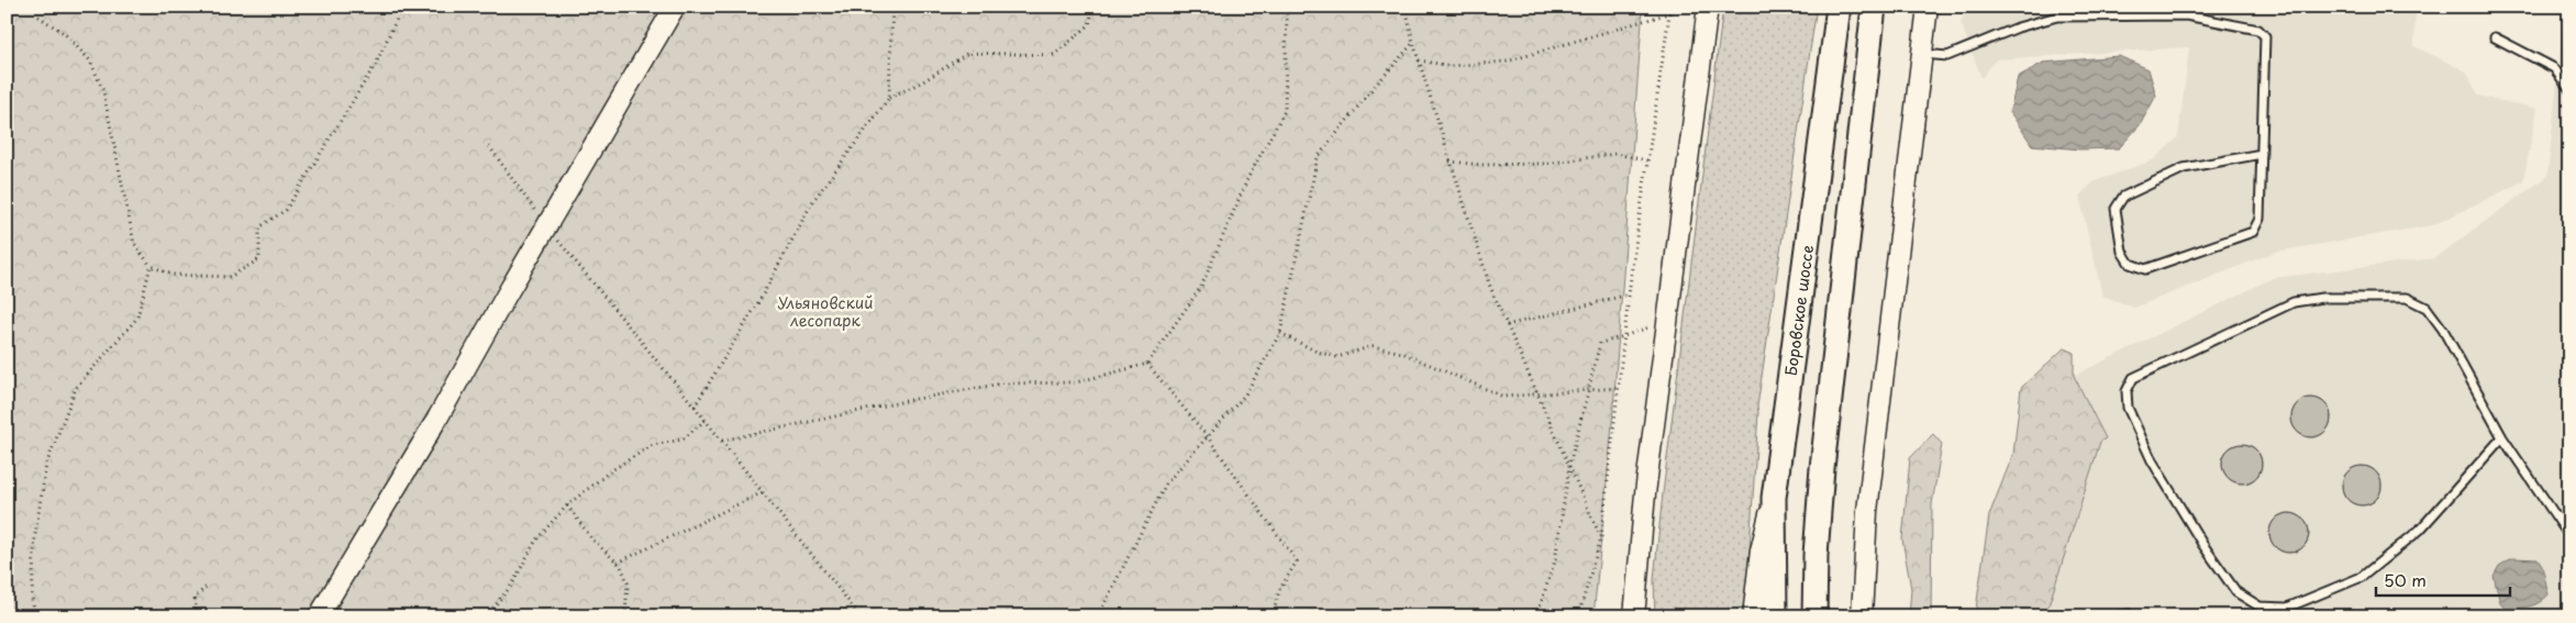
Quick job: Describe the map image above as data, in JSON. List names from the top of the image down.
{
  "streets": {
    "main road": ["Боровское шоссе"]
  },
  "parks": ["Ульяновский лесопарк"],
  "scale_bar": "50 m"
}
